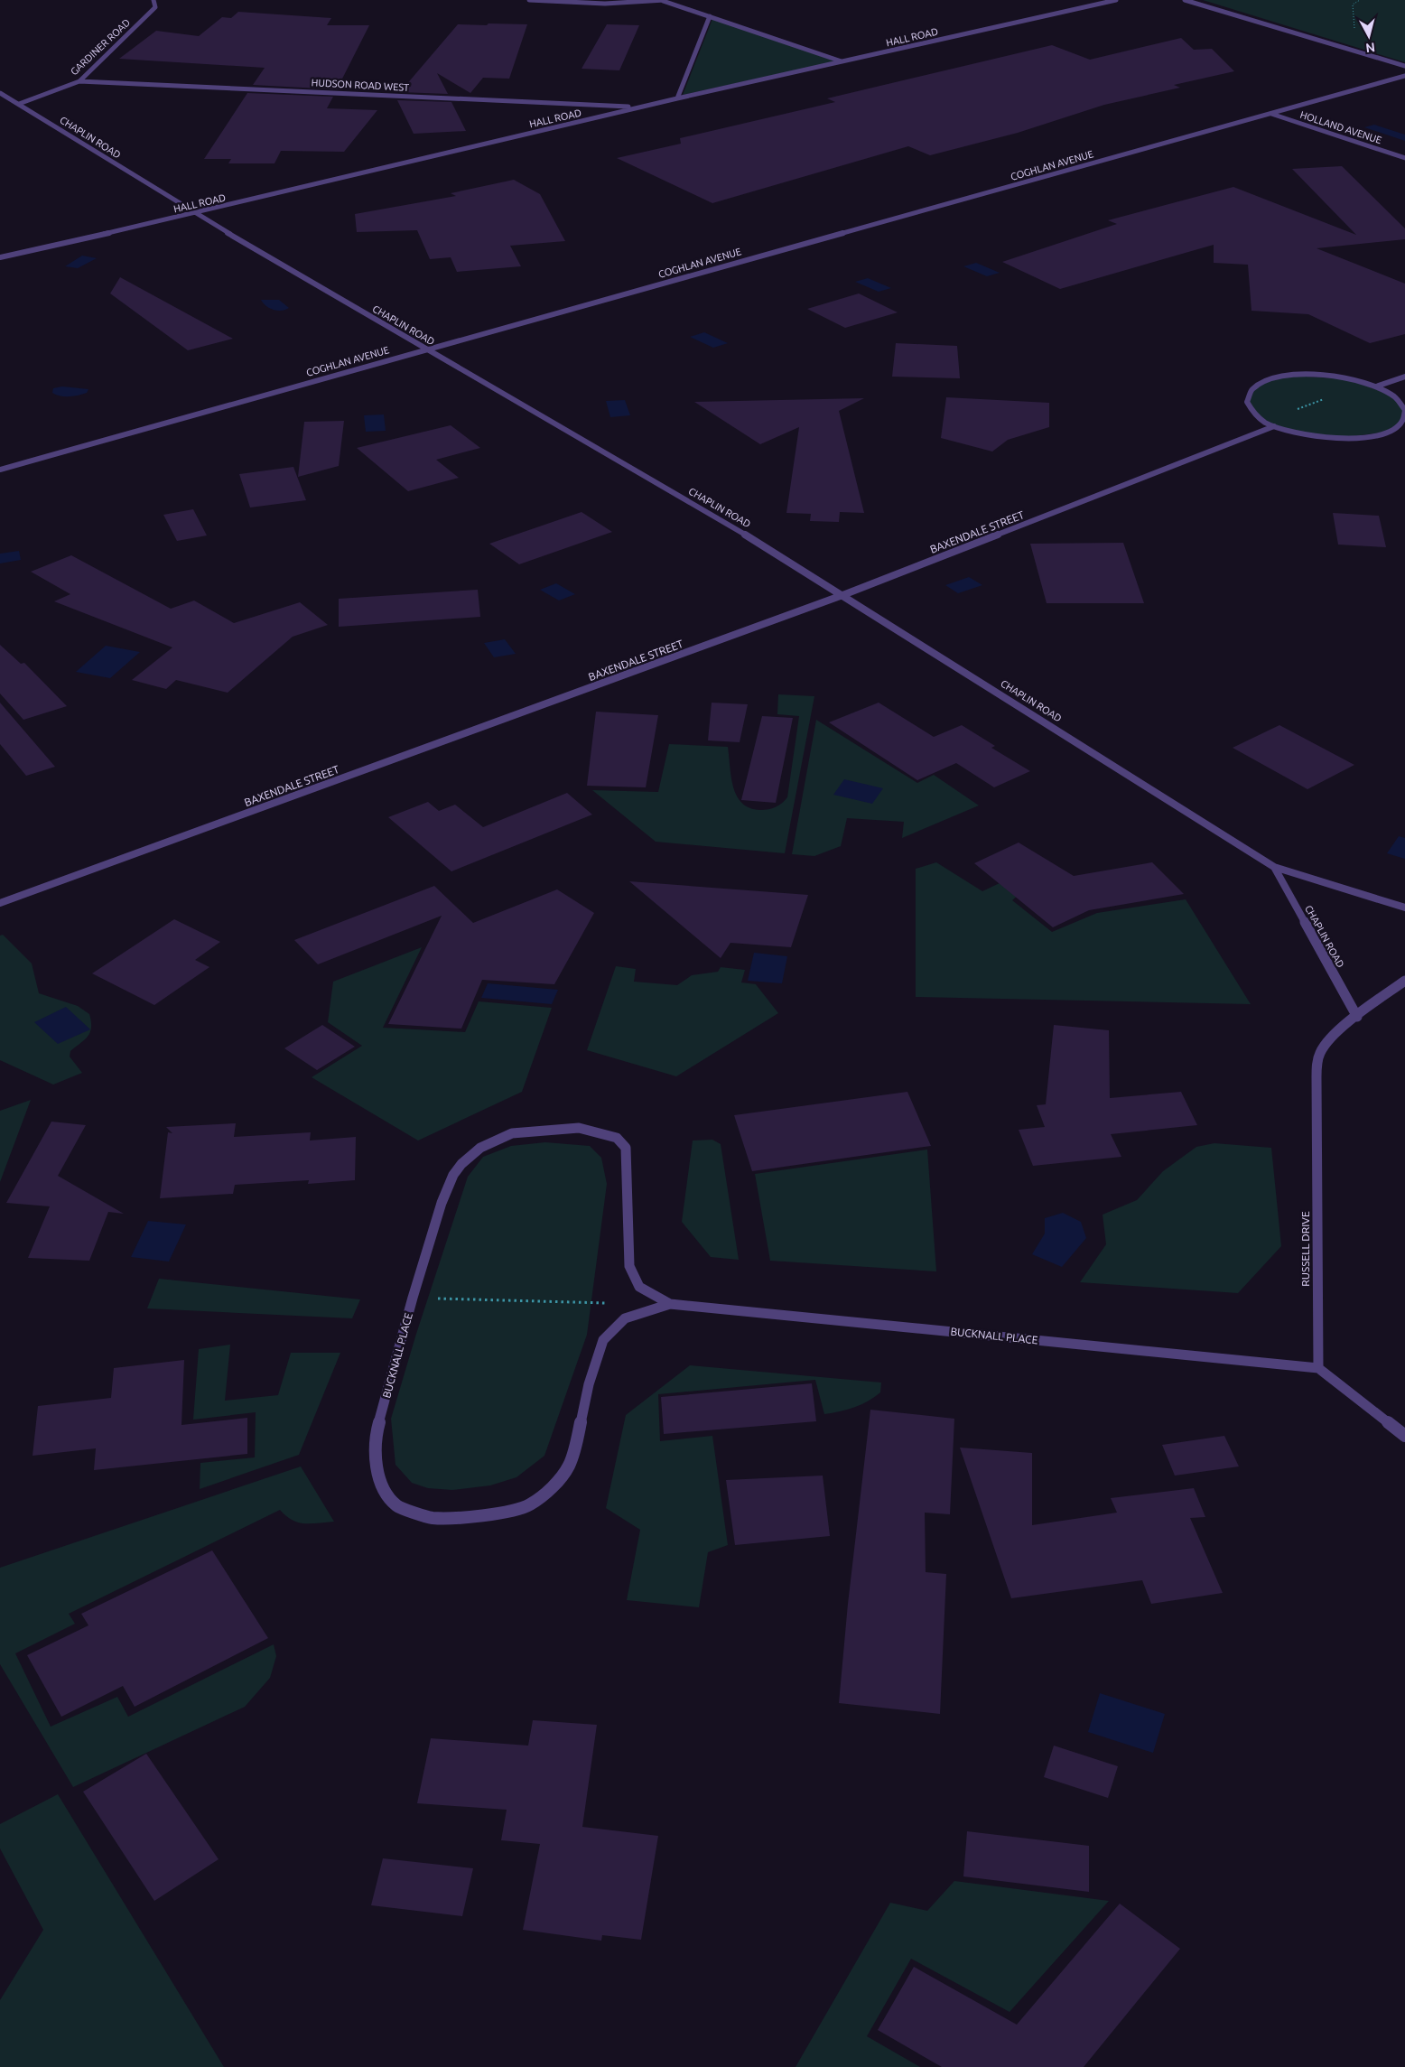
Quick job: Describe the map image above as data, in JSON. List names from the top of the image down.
{
  "streets": {
    "street": [
      "HALL ROAD",
      "GARDINER ROAD",
      "HUDSON ROAD WEST",
      "HOLLAND AVENUE",
      "CHAPLIN ROAD",
      "COGHLAN AVENUE",
      "BAXENDALE STREET",
      "RUSSELL DRIVE",
      "BUCKNALL PLACE"
    ]
  },
  "crossings": [
    ["HALL ROAD", "HUDSON ROAD WEST"],
    ["HALL ROAD", "CHAPLIN ROAD"],
    ["GARDINER ROAD", "HUDSON ROAD WEST"],
    ["GARDINER ROAD", "CHAPLIN ROAD"],
    ["HOLLAND AVENUE", "COGHLAN AVENUE"],
    ["CHAPLIN ROAD", "COGHLAN AVENUE"],
    ["CHAPLIN ROAD", "BAXENDALE STREET"],
    ["CHAPLIN ROAD", "RUSSELL DRIVE"],
    ["RUSSELL DRIVE", "BUCKNALL PLACE"]
  ],
  "north": "bottom"
}
